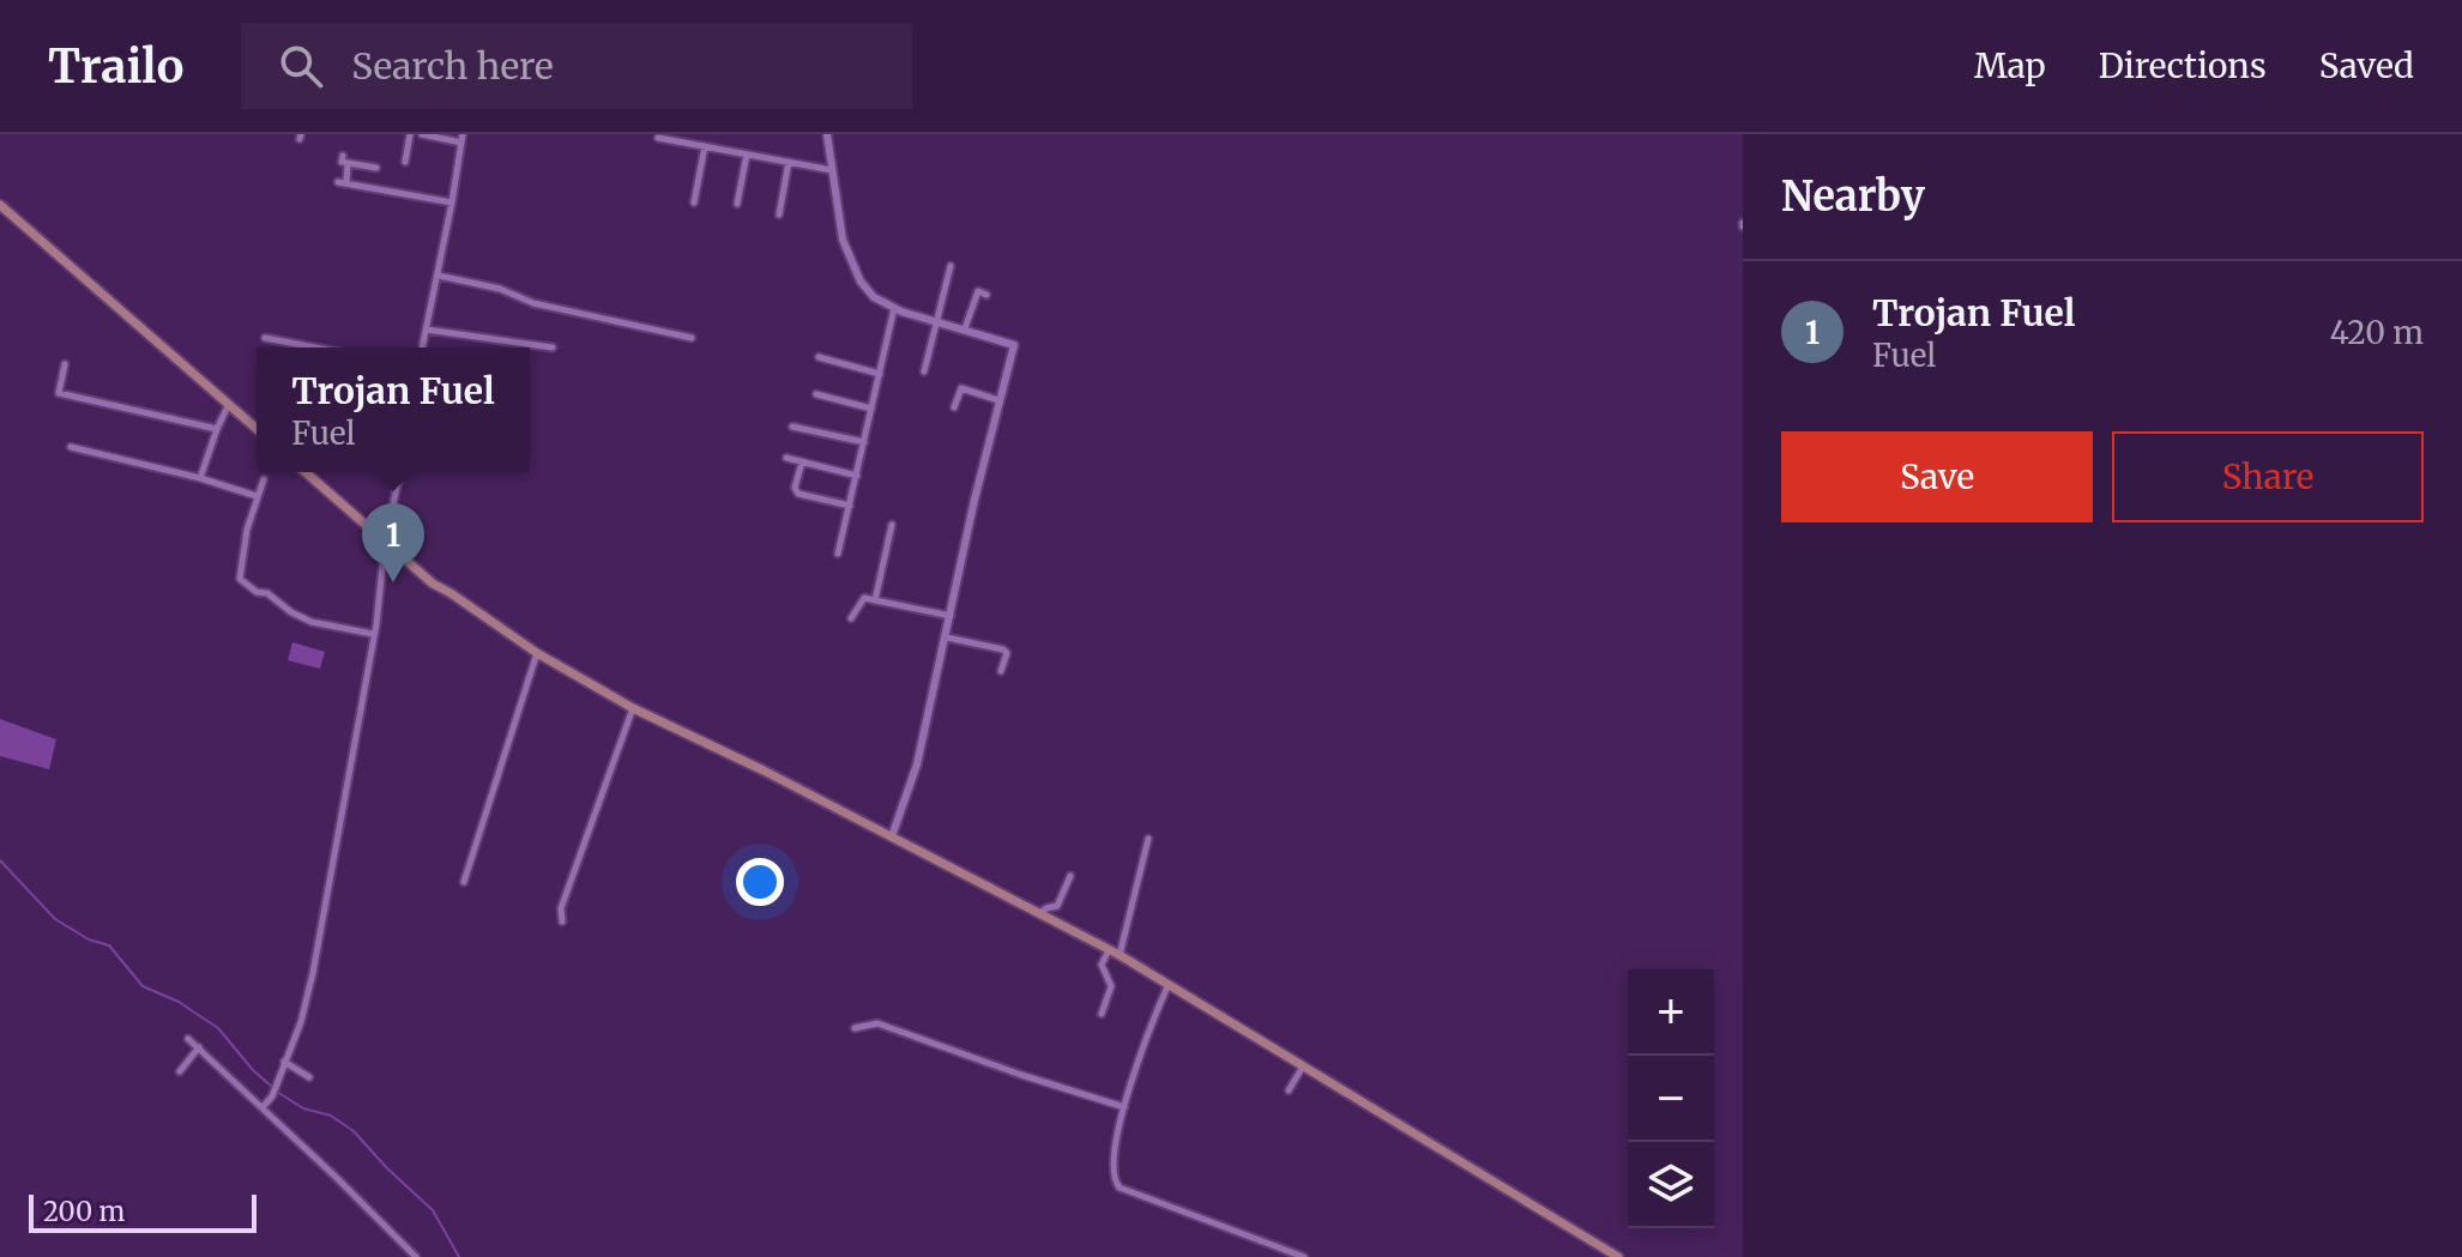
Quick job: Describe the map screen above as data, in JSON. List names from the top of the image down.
{
  "scale_bar": "200 m",
  "page": {
    "header": "Trailo",
    "search": "Search here",
    "nav": ["Map", "Directions", "Saved"],
    "heading": "Nearby",
    "list": [
      {
        "mark": "1",
        "name": "Trojan Fuel",
        "note": "Fuel",
        "value": "420 m"
      }
    ],
    "popup": ["Trojan Fuel", "Fuel"],
    "buttons": ["Save", "Share"],
    "pins": "1",
    "map_buttons": ["+", "−"],
    "scale": "200 m"
  }
}
